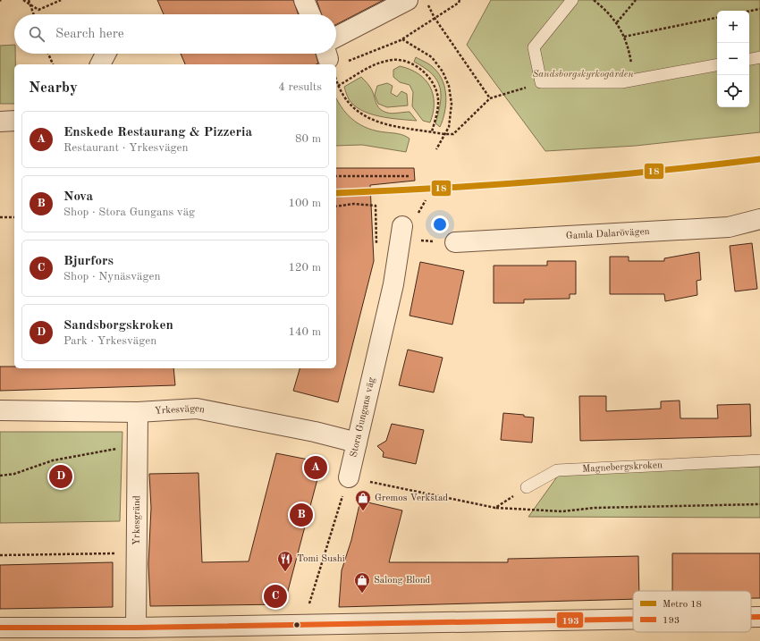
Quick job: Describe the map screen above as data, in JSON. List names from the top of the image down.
{
  "streets": {
    "street": [
      "Gamla Dalarövägen",
      "Yrkesvägen",
      "Stora Gungans väg",
      "Yrkesgränd"
    ],
    "lane": ["Magnebergskroken"]
  },
  "crossings": [
    ["Yrkesvägen", "Stora Gungans väg"],
    ["Yrkesvägen", "Yrkesgränd"]
  ],
  "parks": ["Sandsborgskyrkogården"],
  "places": {
    "shop": ["Gremos Verkstad", "Salong Blond"],
    "restaurant": ["Tomi Sushi"]
  },
  "lines": ["metro line 18", "transit line 193"],
  "legend": ["Metro 18", "193"],
  "page": {
    "map_buttons": ["+", "−"],
    "search": "Search here",
    "heading": ["Nearby", "4 results"],
    "list": [
      {
        "mark": "A",
        "name": "Enskede Restaurang & Pizzeria",
        "note": "Restaurant · Yrkesvägen",
        "value": "80 m"
      },
      {
        "mark": "B",
        "name": "Nova",
        "note": "Shop · Stora Gungans väg",
        "value": "100 m"
      },
      {
        "mark": "C",
        "name": "Bjurfors",
        "note": "Shop · Nynäsvägen",
        "value": "120 m"
      },
      {
        "mark": "D",
        "name": "Sandsborgskroken",
        "note": "Park · Yrkesvägen",
        "value": "140 m"
      }
    ],
    "pins": [
      "A",
      "D",
      "B",
      "C"
    ]
  }
}
